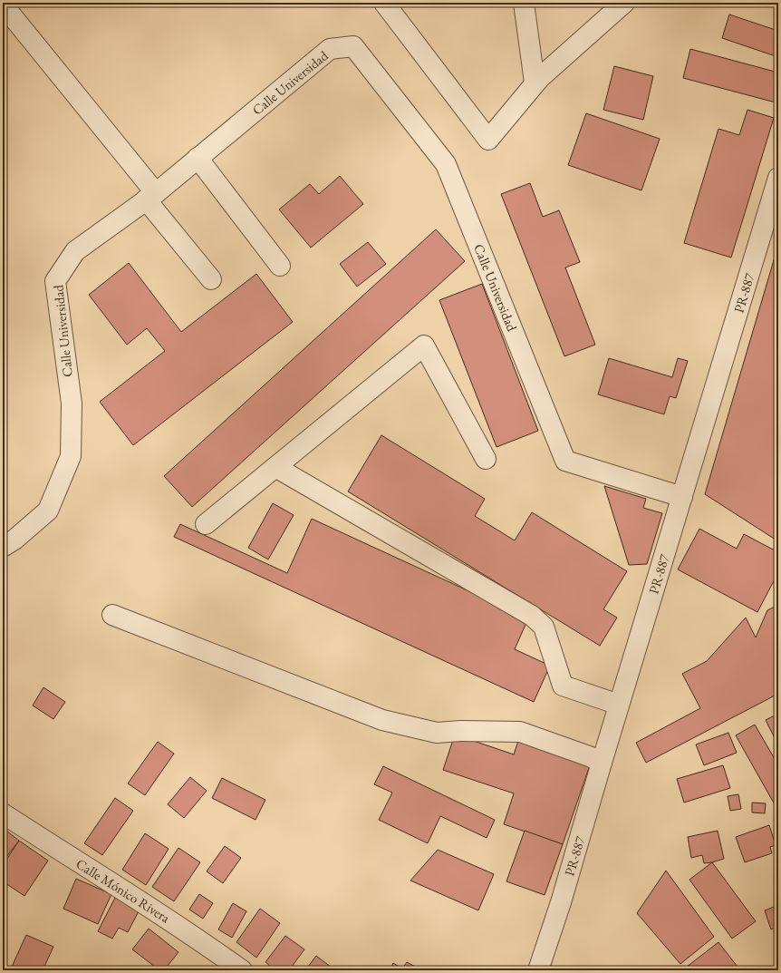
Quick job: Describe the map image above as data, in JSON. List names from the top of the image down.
{
  "streets": {
    "street": ["Calle Universidad", "PR-887", "Calle Mónico Rivera"]
  },
  "crossings": [
    ["Calle Universidad", "PR-887"]
  ]
}
